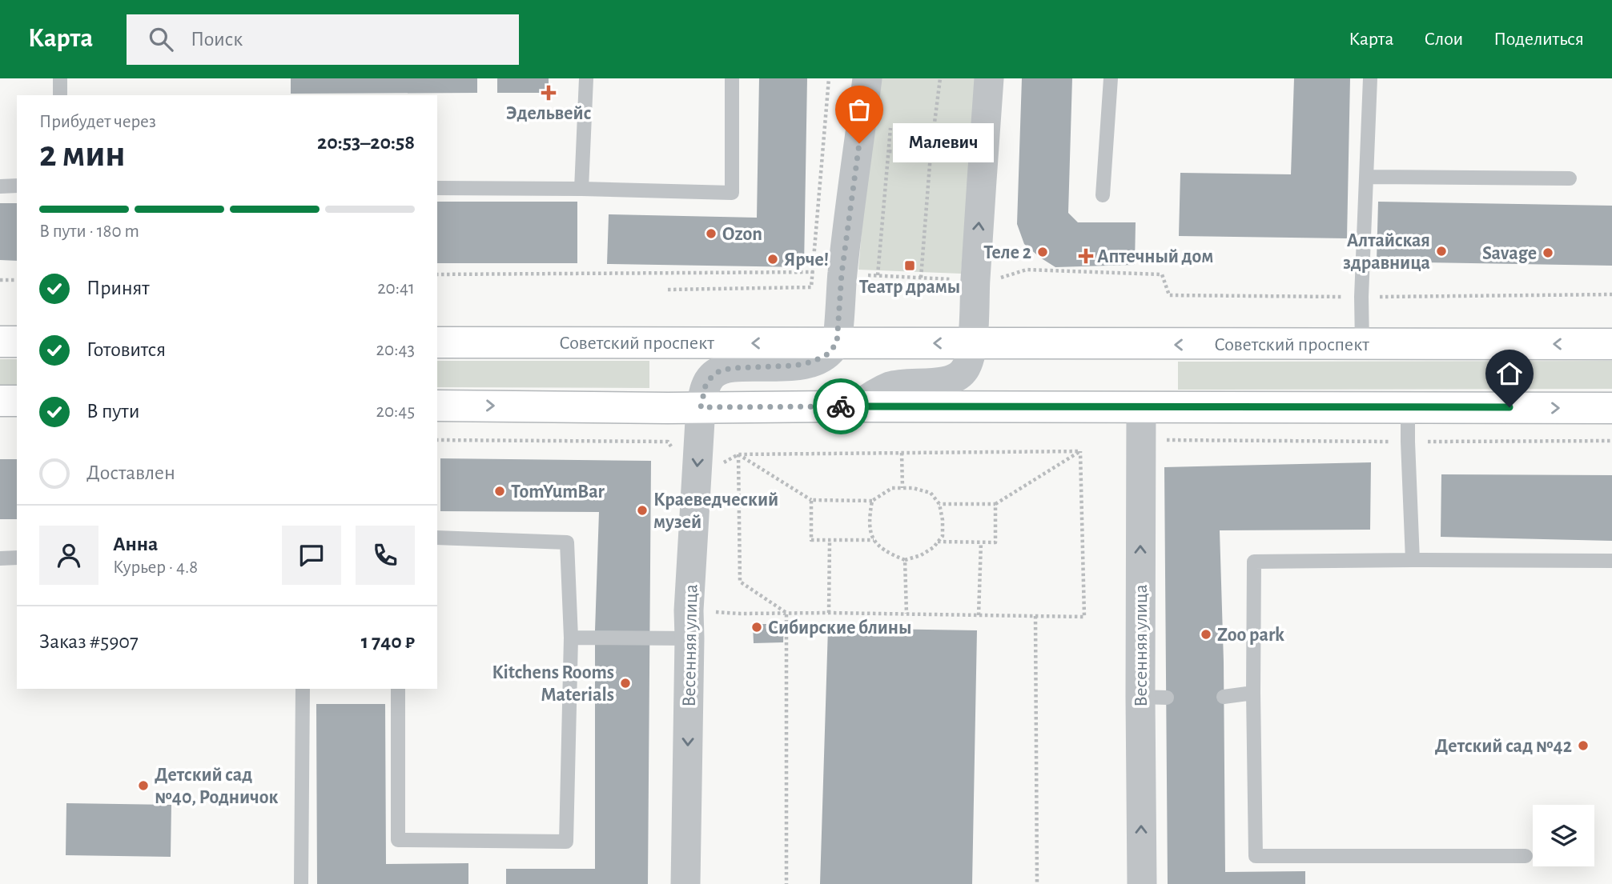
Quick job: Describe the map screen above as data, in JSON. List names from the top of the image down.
{
  "streets": {
    "main road": ["Советский проспект"],
    "street": ["Весенняя улица"]
  },
  "crossings": [
    ["Советский проспект", "Весенняя улица"]
  ],
  "places": {
    "health": ["Эдельвейс", "Аптечный дом"],
    "other": [
      "Малевич",
      "Ozon",
      "Алтайская здравница",
      "Теле 2",
      "Savage",
      "Ярче!",
      "TomYumBar",
      "Краеведческий музей",
      "Сибирские блины",
      "Zoo park",
      "Kitchens Rooms Materials",
      "Детский сад №42",
      "Детский сад №40, Родничок"
    ],
    "transit": ["Театр драмы"]
  },
  "page": {
    "header": "Карта",
    "search": "Поиск",
    "nav": ["Карта", "Слои", "Поделиться"],
    "heading": ["2 мин", "Прибудет через", "20:53–20:58"],
    "panel": [
      "Анна",
      "Курьер · 4.8",
      "Заказ #5907",
      "1 740 ₽"
    ],
    "bubble": "Малевич",
    "bar": "В пути · 180 m",
    "list": [
      ["Принят", "20:41"],
      ["Готовится", "20:43"],
      ["В пути", "20:45"],
      "Доставлен"
    ]
  }
}
